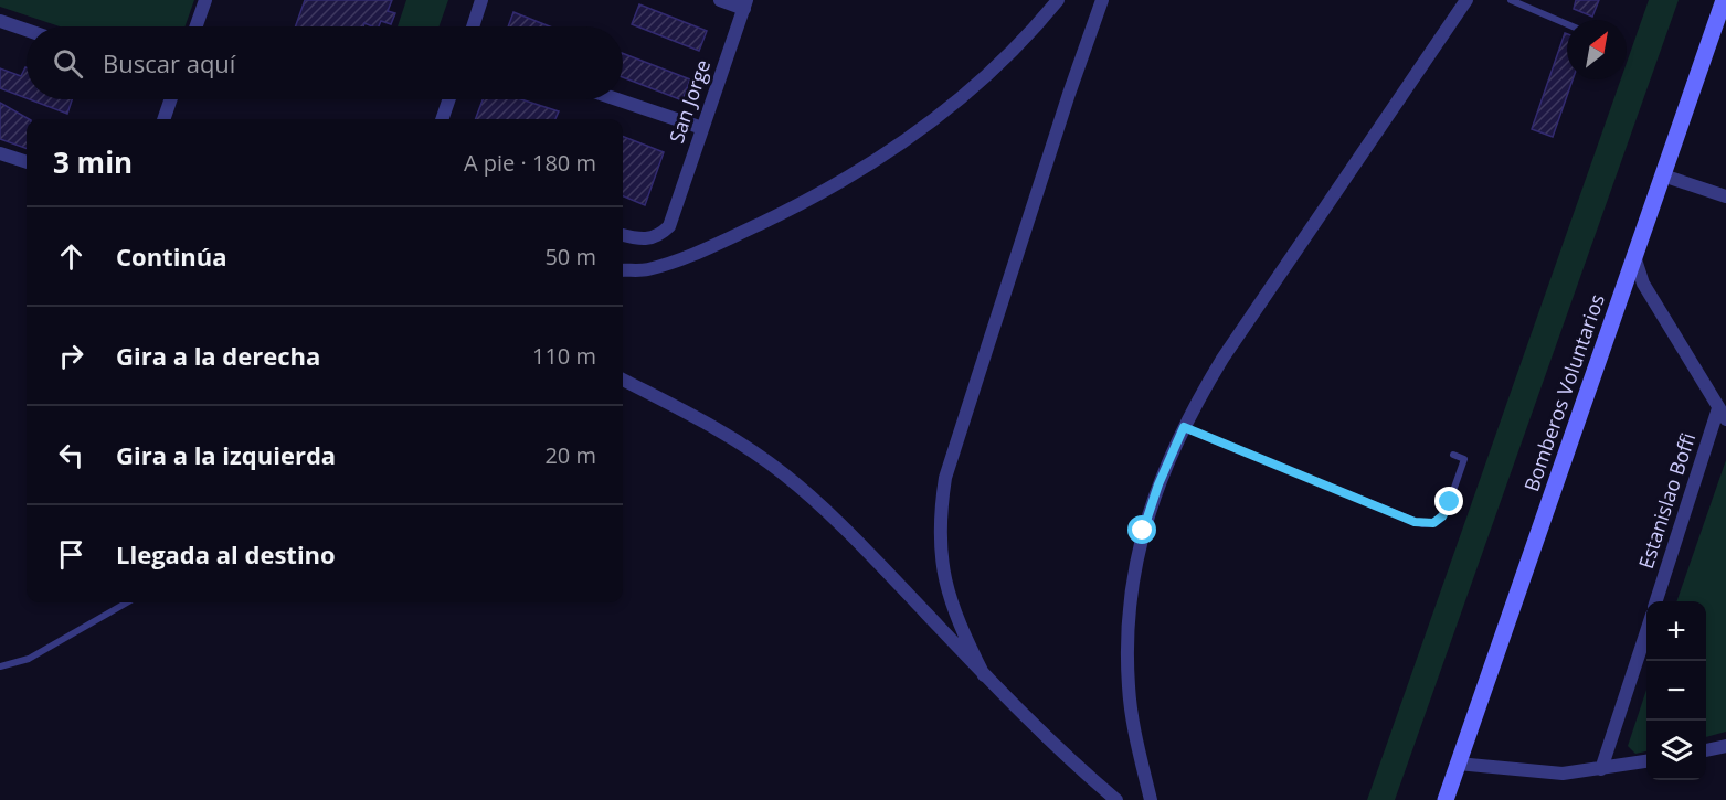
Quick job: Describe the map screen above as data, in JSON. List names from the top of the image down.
{
  "streets": {
    "main road": ["Bomberos Voluntarios"],
    "street": ["San Jorge", "Estanislao Boffi"]
  },
  "north": "top right",
  "page": {
    "search": "Buscar aquí",
    "heading": ["3 min", "A pie · 180 m"],
    "list": [
      ["Continúa", "50 m"],
      ["Gira a la derecha", "110 m"],
      ["Gira a la izquierda", "20 m"],
      "Llegada al destino"
    ],
    "map_buttons": ["+", "−"]
  }
}
